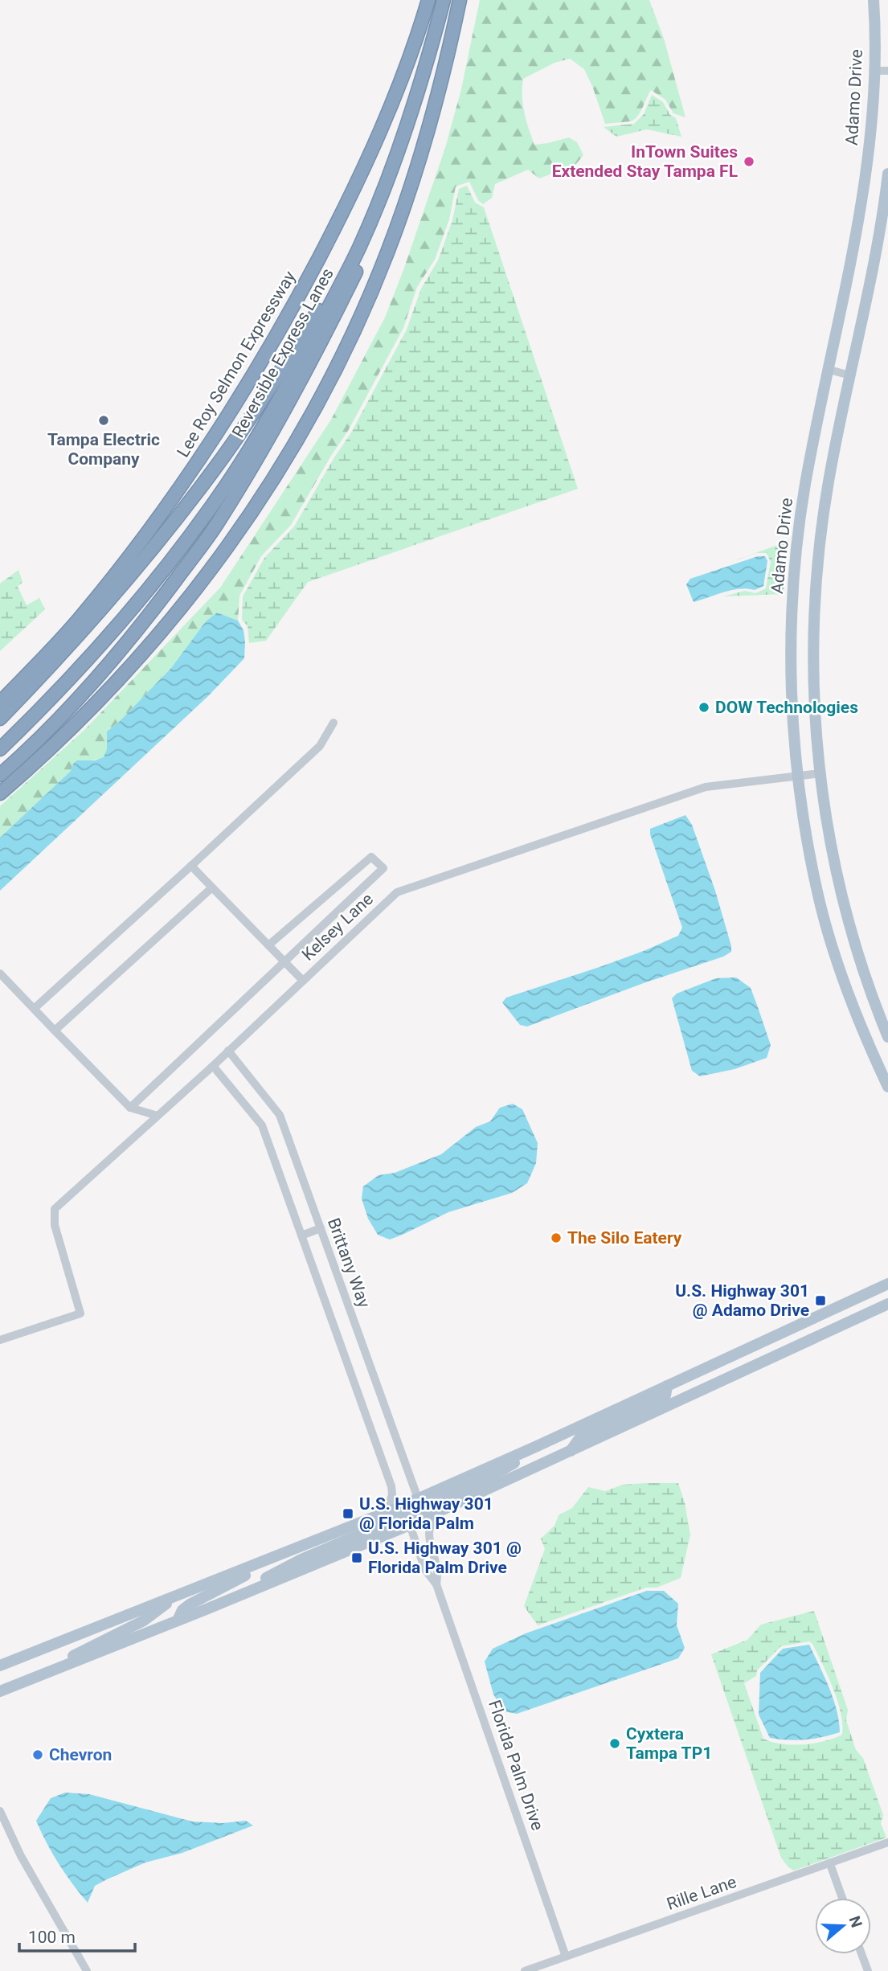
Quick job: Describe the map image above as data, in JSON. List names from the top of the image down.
{
  "streets": {
    "highway": ["Reversible Express Lanes", "Lee Roy Selmon Expressway"],
    "main road": ["Adamo Drive"],
    "street": [
      "Kelsey Lane",
      "Brittany Way",
      "Florida Palm Drive",
      "Rille Lane"
    ]
  },
  "crossings": [
    ["Adamo Drive", "Kelsey Lane"],
    ["Kelsey Lane", "Brittany Way"],
    ["Florida Palm Drive", "Rille Lane"]
  ],
  "places": {
    "other": [
      "InTown Suites Extended Stay Tampa FL",
      "Tampa Electric Company",
      "DOW Technologies",
      "The Silo Eatery",
      "Cyxtera Tampa TP1",
      "Chevron"
    ],
    "transit": ["U.S. Highway 301 @ Adamo Drive", "U.S. Highway 301 @ Florida Palm", "U.S. Highway 301 @ Florida Palm Drive"]
  },
  "scale_bar": "100 m",
  "north": "right"
}
